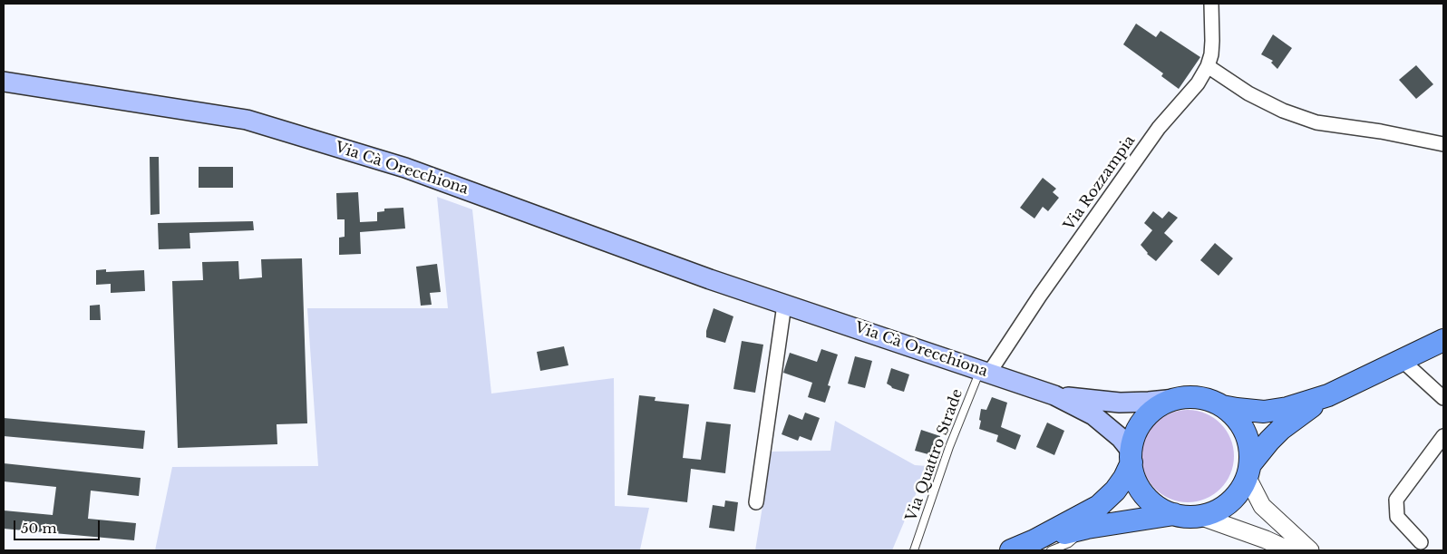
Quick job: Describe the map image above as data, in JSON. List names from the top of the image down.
{
  "streets": {
    "main road": ["Via Cà Orecchiona"],
    "street": ["Via Rozzampia"],
    "lane": ["Via Quattro Strade"]
  },
  "crossings": [
    ["Via Cà Orecchiona", "Via Rozzampia"],
    ["Via Cà Orecchiona", "Via Quattro Strade"],
    ["Via Rozzampia", "Via Quattro Strade"]
  ],
  "scale_bar": "50 m"
}
